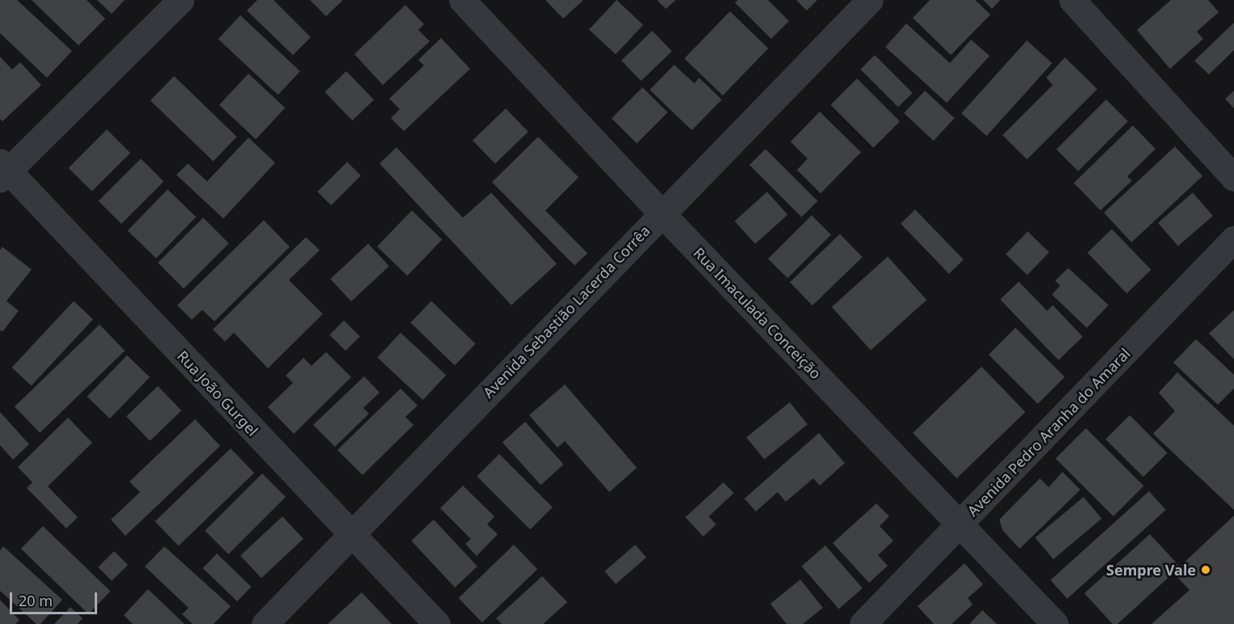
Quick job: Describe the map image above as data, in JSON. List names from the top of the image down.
{
  "streets": {
    "street": [
      "Avenida Sebastião Lacerda Corrêa",
      "Rua Imaculada Conceição",
      "Rua João Gurgel",
      "Avenida Pedro Aranha do Amaral"
    ]
  },
  "crossings": [
    ["Avenida Sebastião Lacerda Corrêa", "Rua Imaculada Conceição"],
    ["Avenida Sebastião Lacerda Corrêa", "Rua João Gurgel"],
    ["Rua Imaculada Conceição", "Avenida Pedro Aranha do Amaral"]
  ],
  "places": ["Sempre Vale"],
  "scale_bar": "20 m"
}
